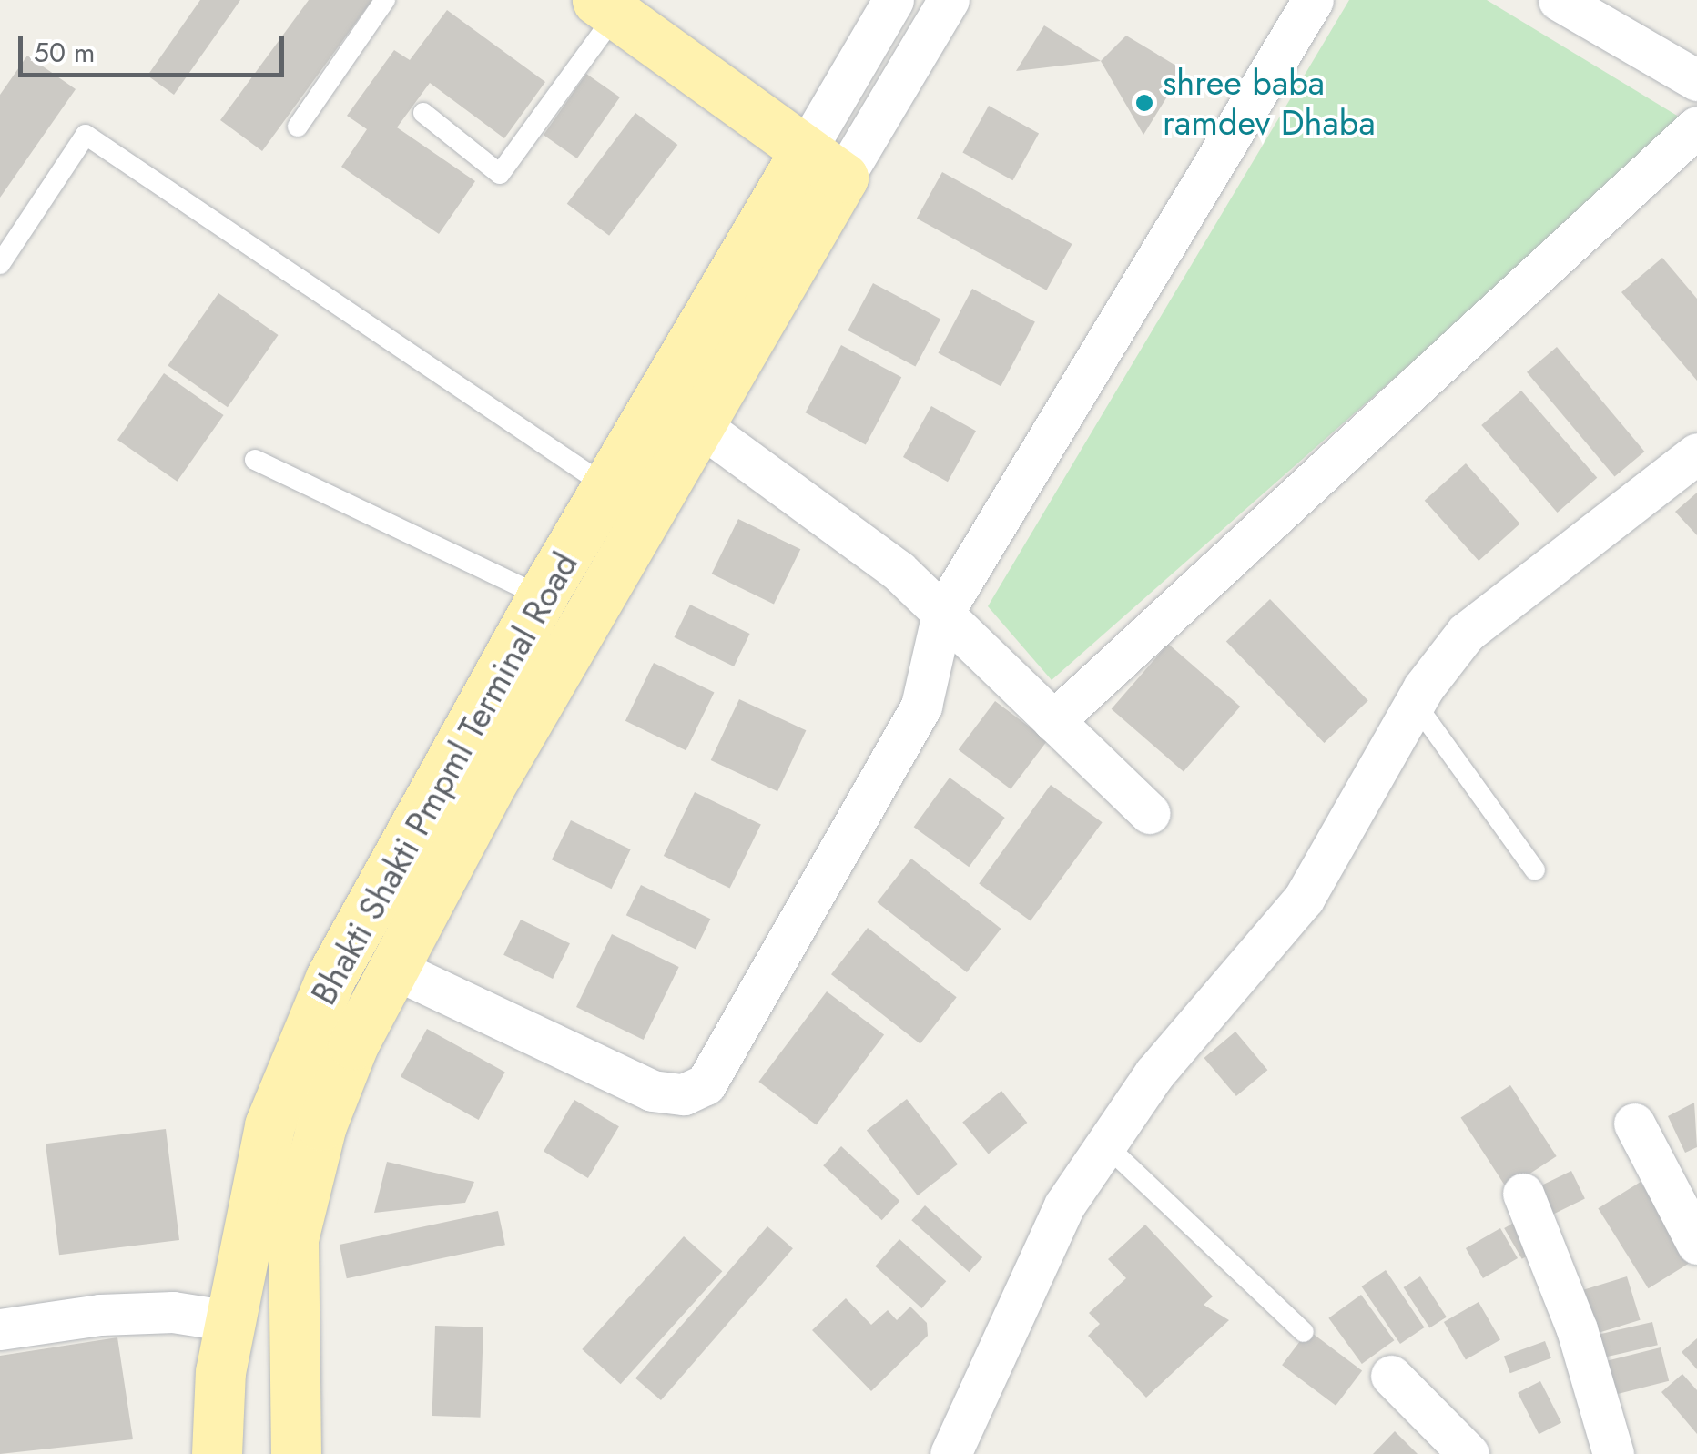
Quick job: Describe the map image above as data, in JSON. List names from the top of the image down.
{
  "streets": {
    "main road": ["Bhakti Shakti Pmpml Terminal Road"]
  },
  "places": ["shree baba ramdev Dhaba"],
  "scale_bar": "50 m"
}
